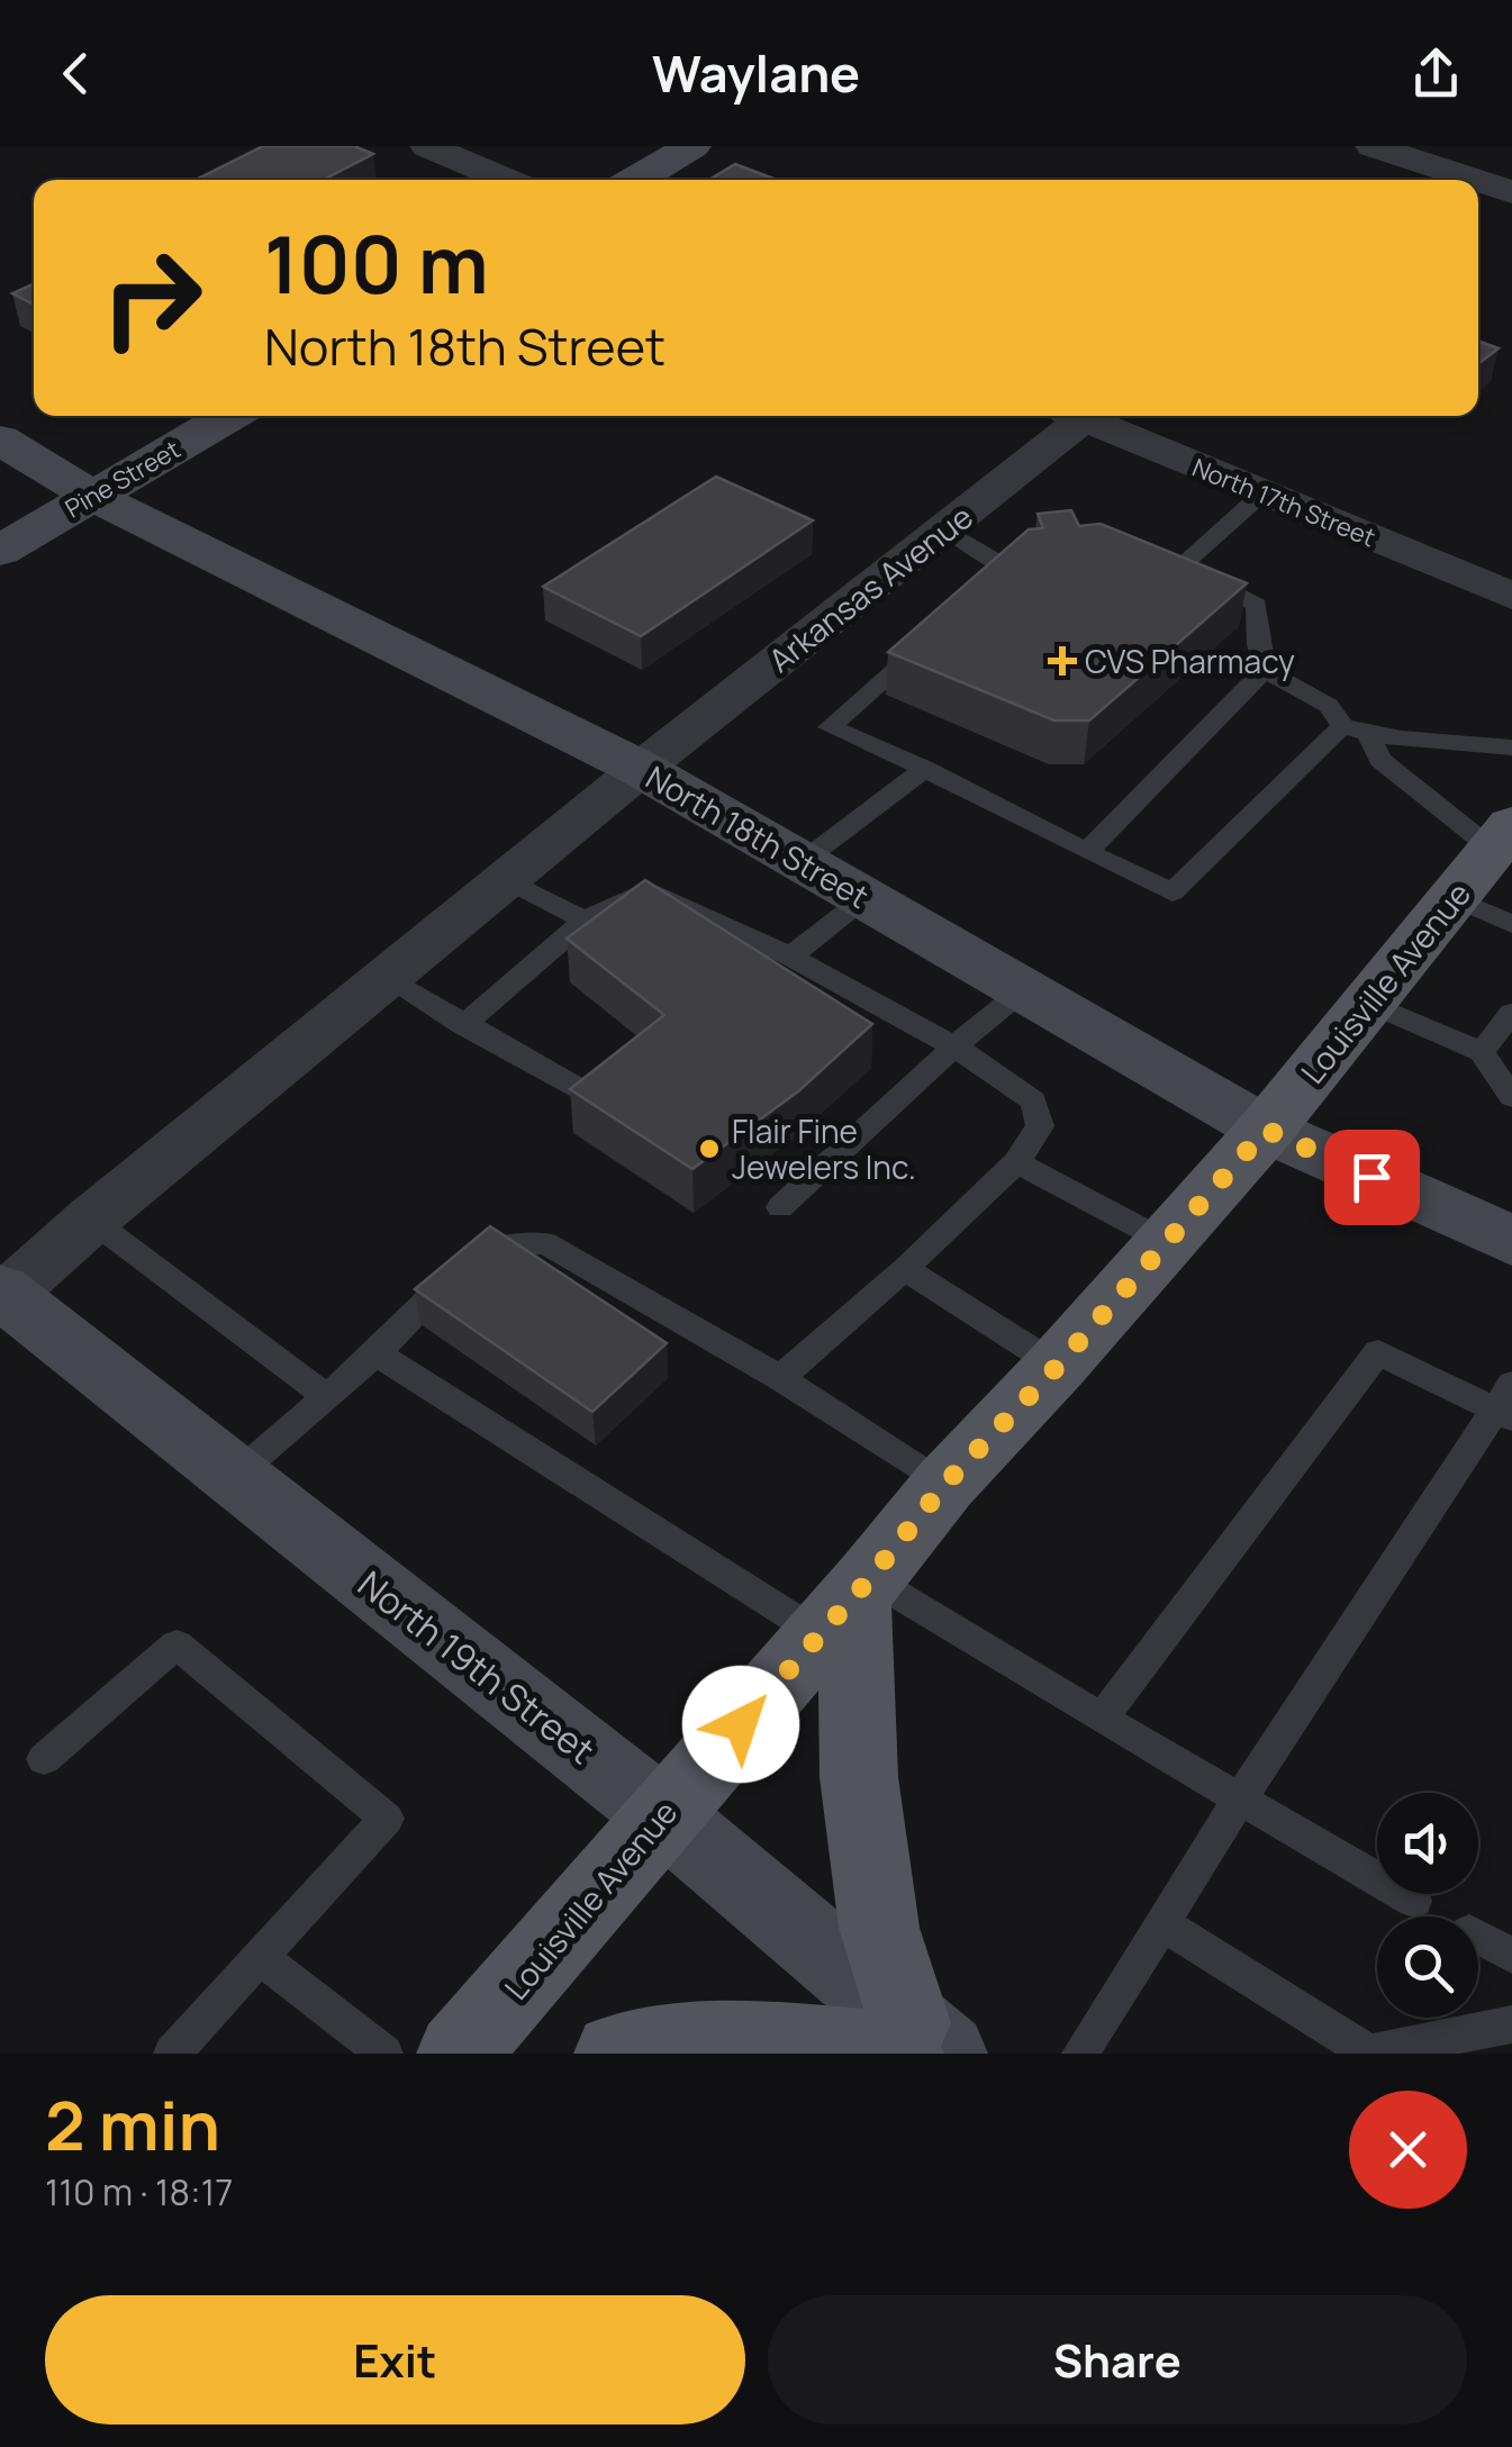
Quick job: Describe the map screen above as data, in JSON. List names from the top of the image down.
{
  "streets": {
    "main road": [
      "Pine Street",
      "North 18th Street",
      "Louisville Avenue",
      "North 19th Street"
    ],
    "street": ["North 17th Street", "Arkansas Avenue"]
  },
  "crossings": [
    ["Pine Street", "North 18th Street"],
    ["Arkansas Avenue", "North 18th Street"],
    ["Arkansas Avenue", "North 19th Street"],
    ["North 18th Street", "Louisville Avenue"],
    ["Louisville Avenue", "North 19th Street"]
  ],
  "places": {
    "health": ["CVS Pharmacy"],
    "other": ["Flair Fine Jewelers Inc."]
  },
  "page": {
    "header": "Waylane",
    "turn": ["100 m", "North 18th Street"],
    "heading": ["2 min", "110 m · 18:17"],
    "buttons": ["Exit", "Share"]
  }
}
